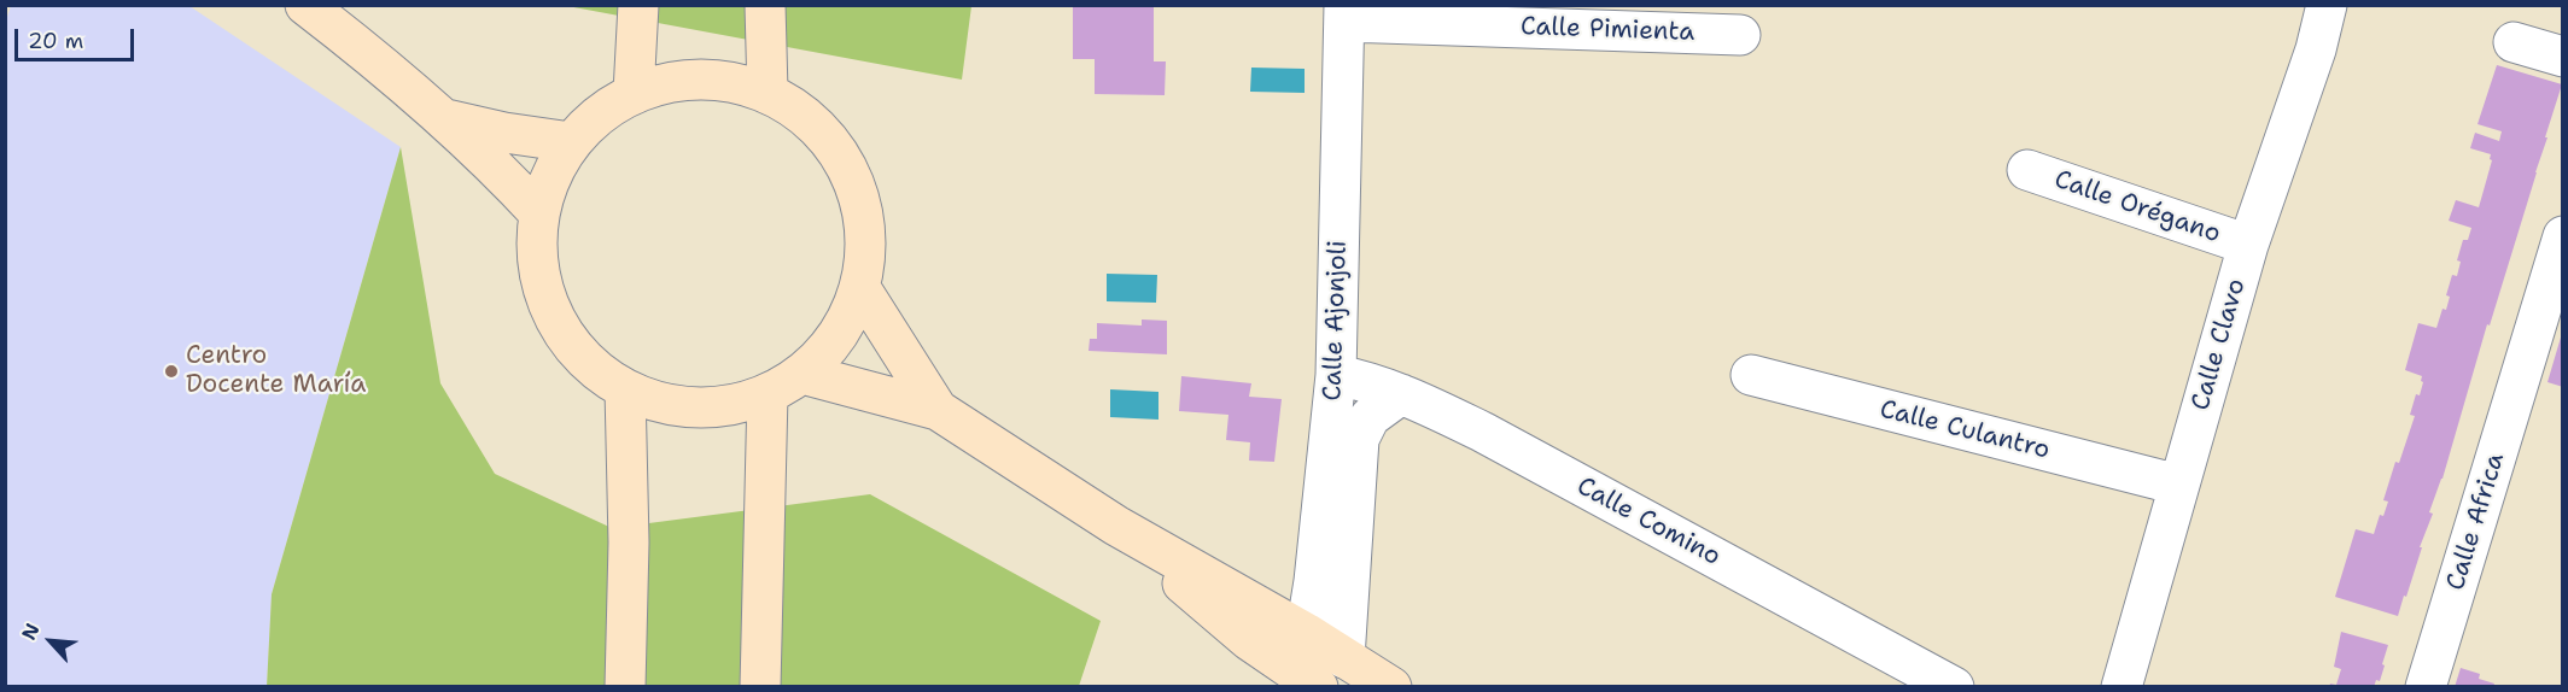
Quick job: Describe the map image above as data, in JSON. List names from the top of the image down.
{
  "streets": {
    "street": [
      "Calle Pimienta",
      "Calle Orégano",
      "Calle Ajonjoli",
      "Calle Clavo",
      "Calle Culantro",
      "Calle Comino",
      "Calle Africa"
    ]
  },
  "crossings": [
    ["Calle Pimienta", "Calle Ajonjoli"],
    ["Calle Orégano", "Calle Clavo"],
    ["Calle Ajonjoli", "Calle Comino"],
    ["Calle Clavo", "Calle Culantro"]
  ],
  "places": ["Centro Docente María"],
  "scale_bar": "20 m",
  "north": "top left"
}
